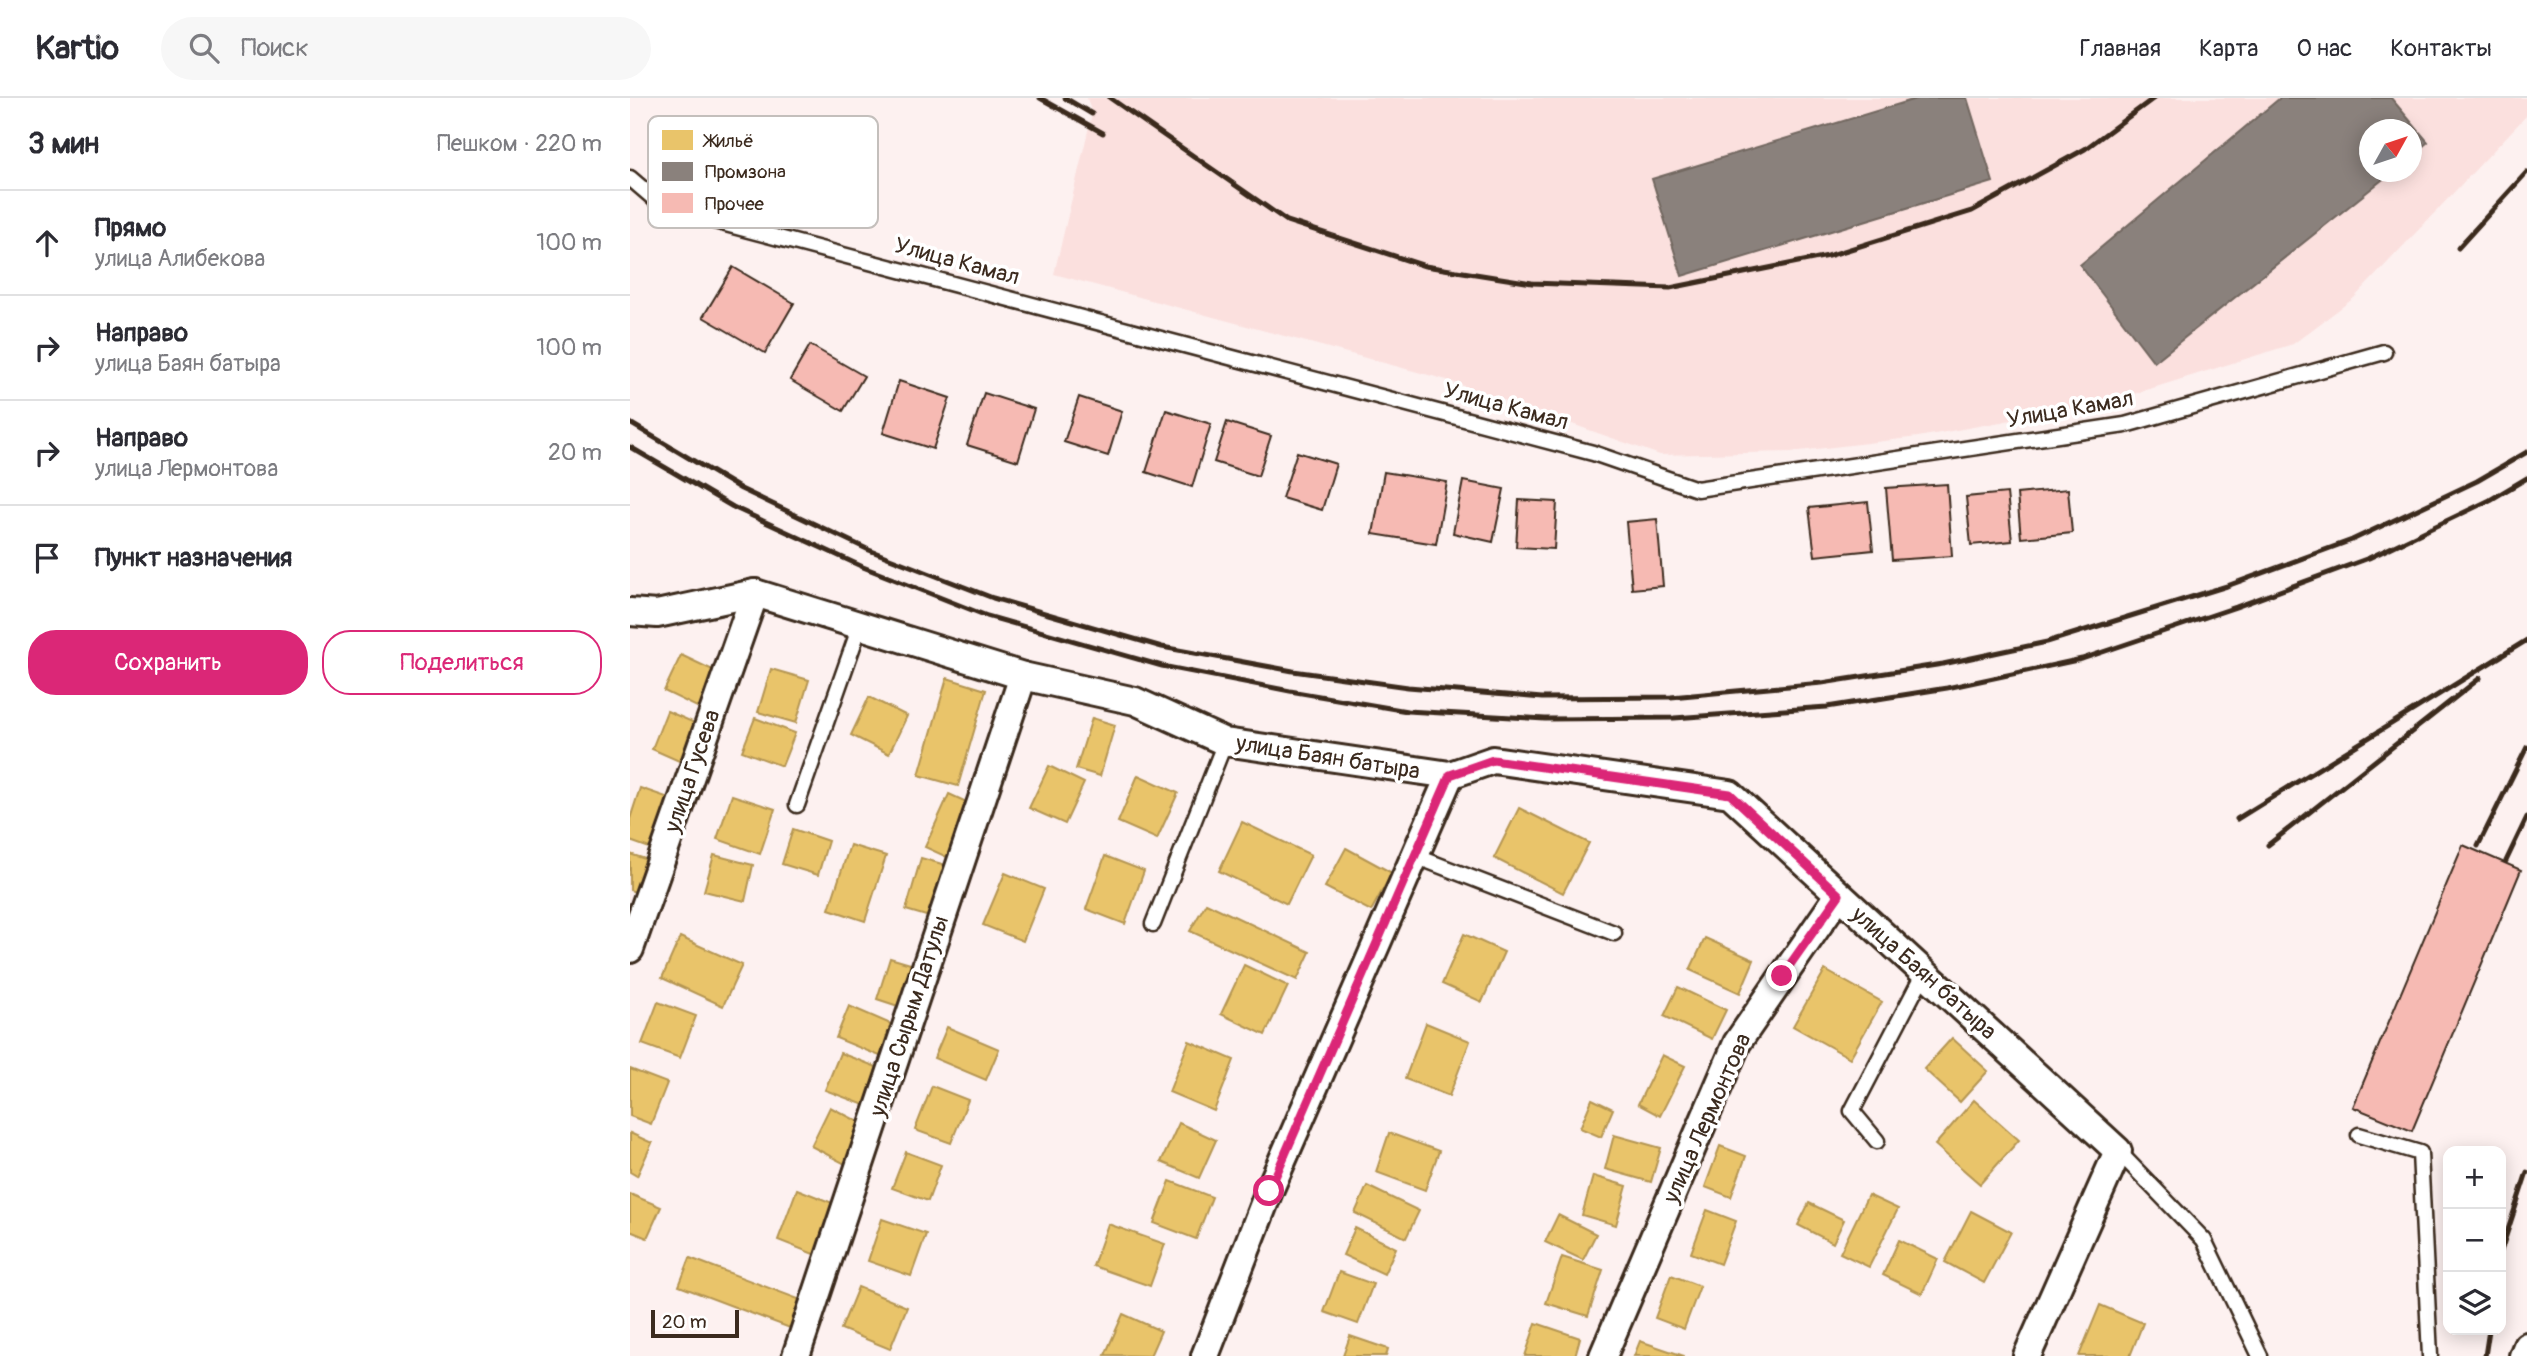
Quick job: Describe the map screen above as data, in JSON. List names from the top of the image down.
{
  "streets": {
    "street": [
      "улица Баян батыра",
      "улица Гусева",
      "улица Сырым Датулы",
      "улица Лермонтова"
    ],
    "lane": ["Улица Камал"]
  },
  "crossings": [
    ["улица Баян батыра", "улица Гусева"],
    ["улица Баян батыра", "улица Сырым Датулы"],
    ["улица Баян батыра", "улица Лермонтова"]
  ],
  "legend": ["Жильё", "Промзона", "Прочее"],
  "scale_bar": "20 m",
  "north": "top right",
  "page": {
    "header": "Kartio",
    "search": "Поиск",
    "nav": [
      "Главная",
      "Карта",
      "О нас",
      "Контакты"
    ],
    "heading": ["3 мин", "Пешком · 220 m"],
    "list": [
      ["Прямо", "улица Алибекова", "100 m"],
      ["Направо", "улица Баян батыра", "100 m"],
      ["Направо", "улица Лермонтова", "20 m"],
      "Пункт назначения"
    ],
    "buttons": ["Сохранить", "Поделиться"],
    "map_buttons": ["+", "−"],
    "scale": "20 m"
  }
}
